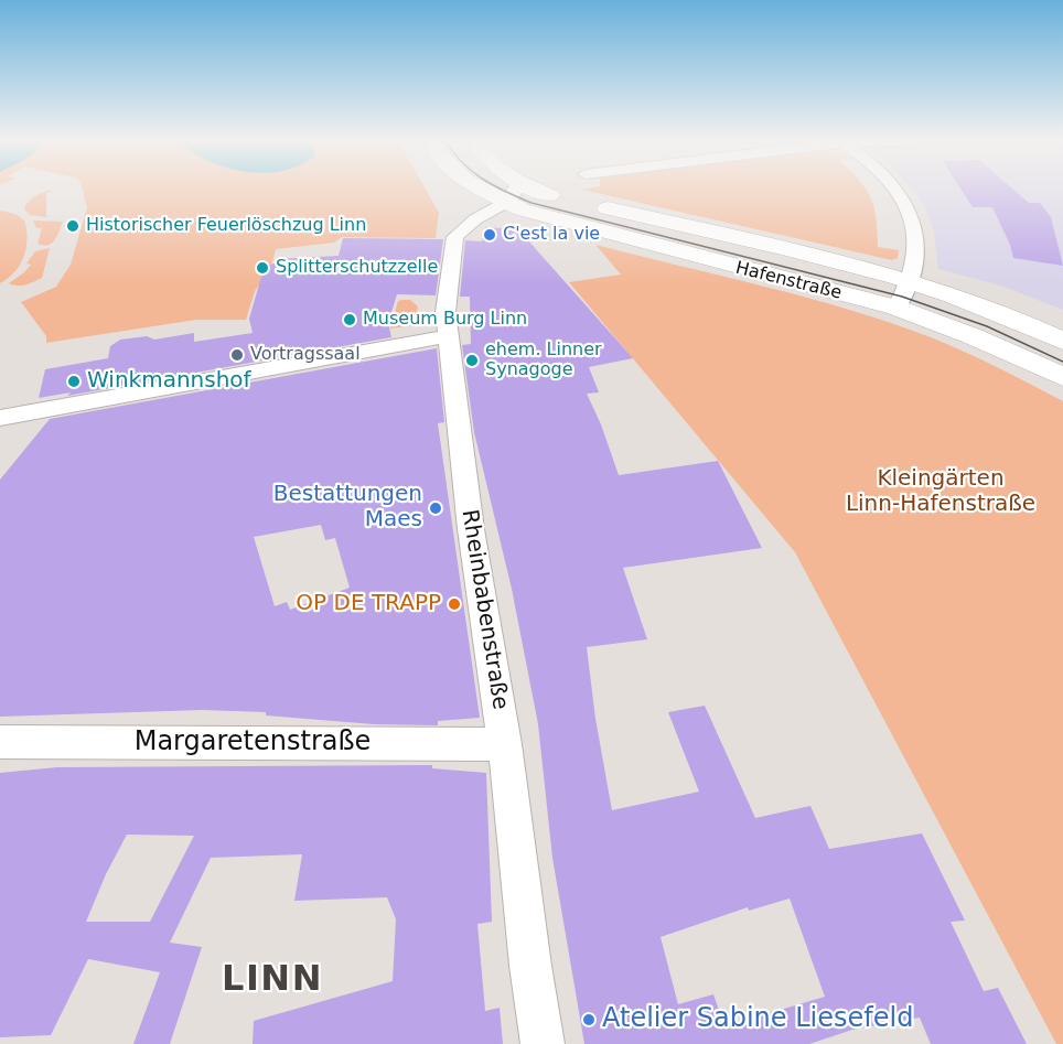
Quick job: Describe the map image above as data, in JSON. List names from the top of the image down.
{
  "streets": {
    "main road": ["Hafenstraße"],
    "street": ["Rheinbabenstraße", "Margaretenstraße"]
  },
  "crossings": [
    ["Hafenstraße", "Rheinbabenstraße"],
    ["Rheinbabenstraße", "Margaretenstraße"]
  ],
  "districts": ["LINN"],
  "parks": ["Kleingärten Linn-Hafenstraße"],
  "places": [
    "Historischer Feuerlöschzug Linn",
    "C'est la vie",
    "Splitterschutzzelle",
    "Museum Burg Linn",
    "Vortragssaal",
    "ehem. Linner Synagoge",
    "Winkmannshof",
    "Bestattungen Maes",
    "OP DE TRAPP",
    "Atelier Sabine Liesefeld"
  ]
}
